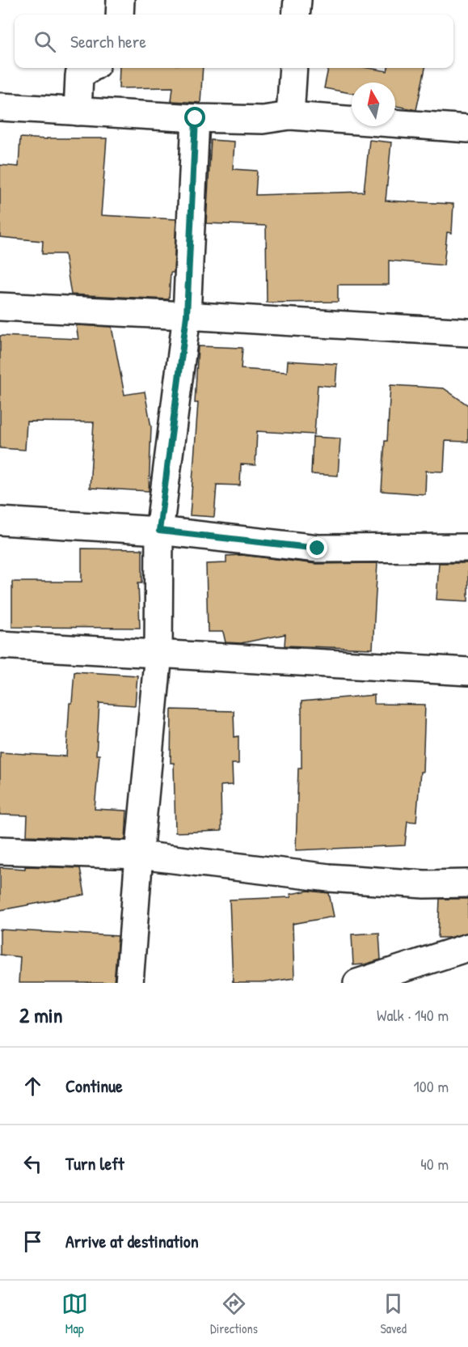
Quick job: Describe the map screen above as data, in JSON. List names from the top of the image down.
{
  "north": "top",
  "page": {
    "search": "Search here",
    "heading": ["2 min", "Walk · 140 m"],
    "list": [
      ["Continue", "100 m"],
      ["Turn left", "40 m"],
      "Arrive at destination"
    ],
    "nav": ["Map", "Directions", "Saved"]
  }
}
